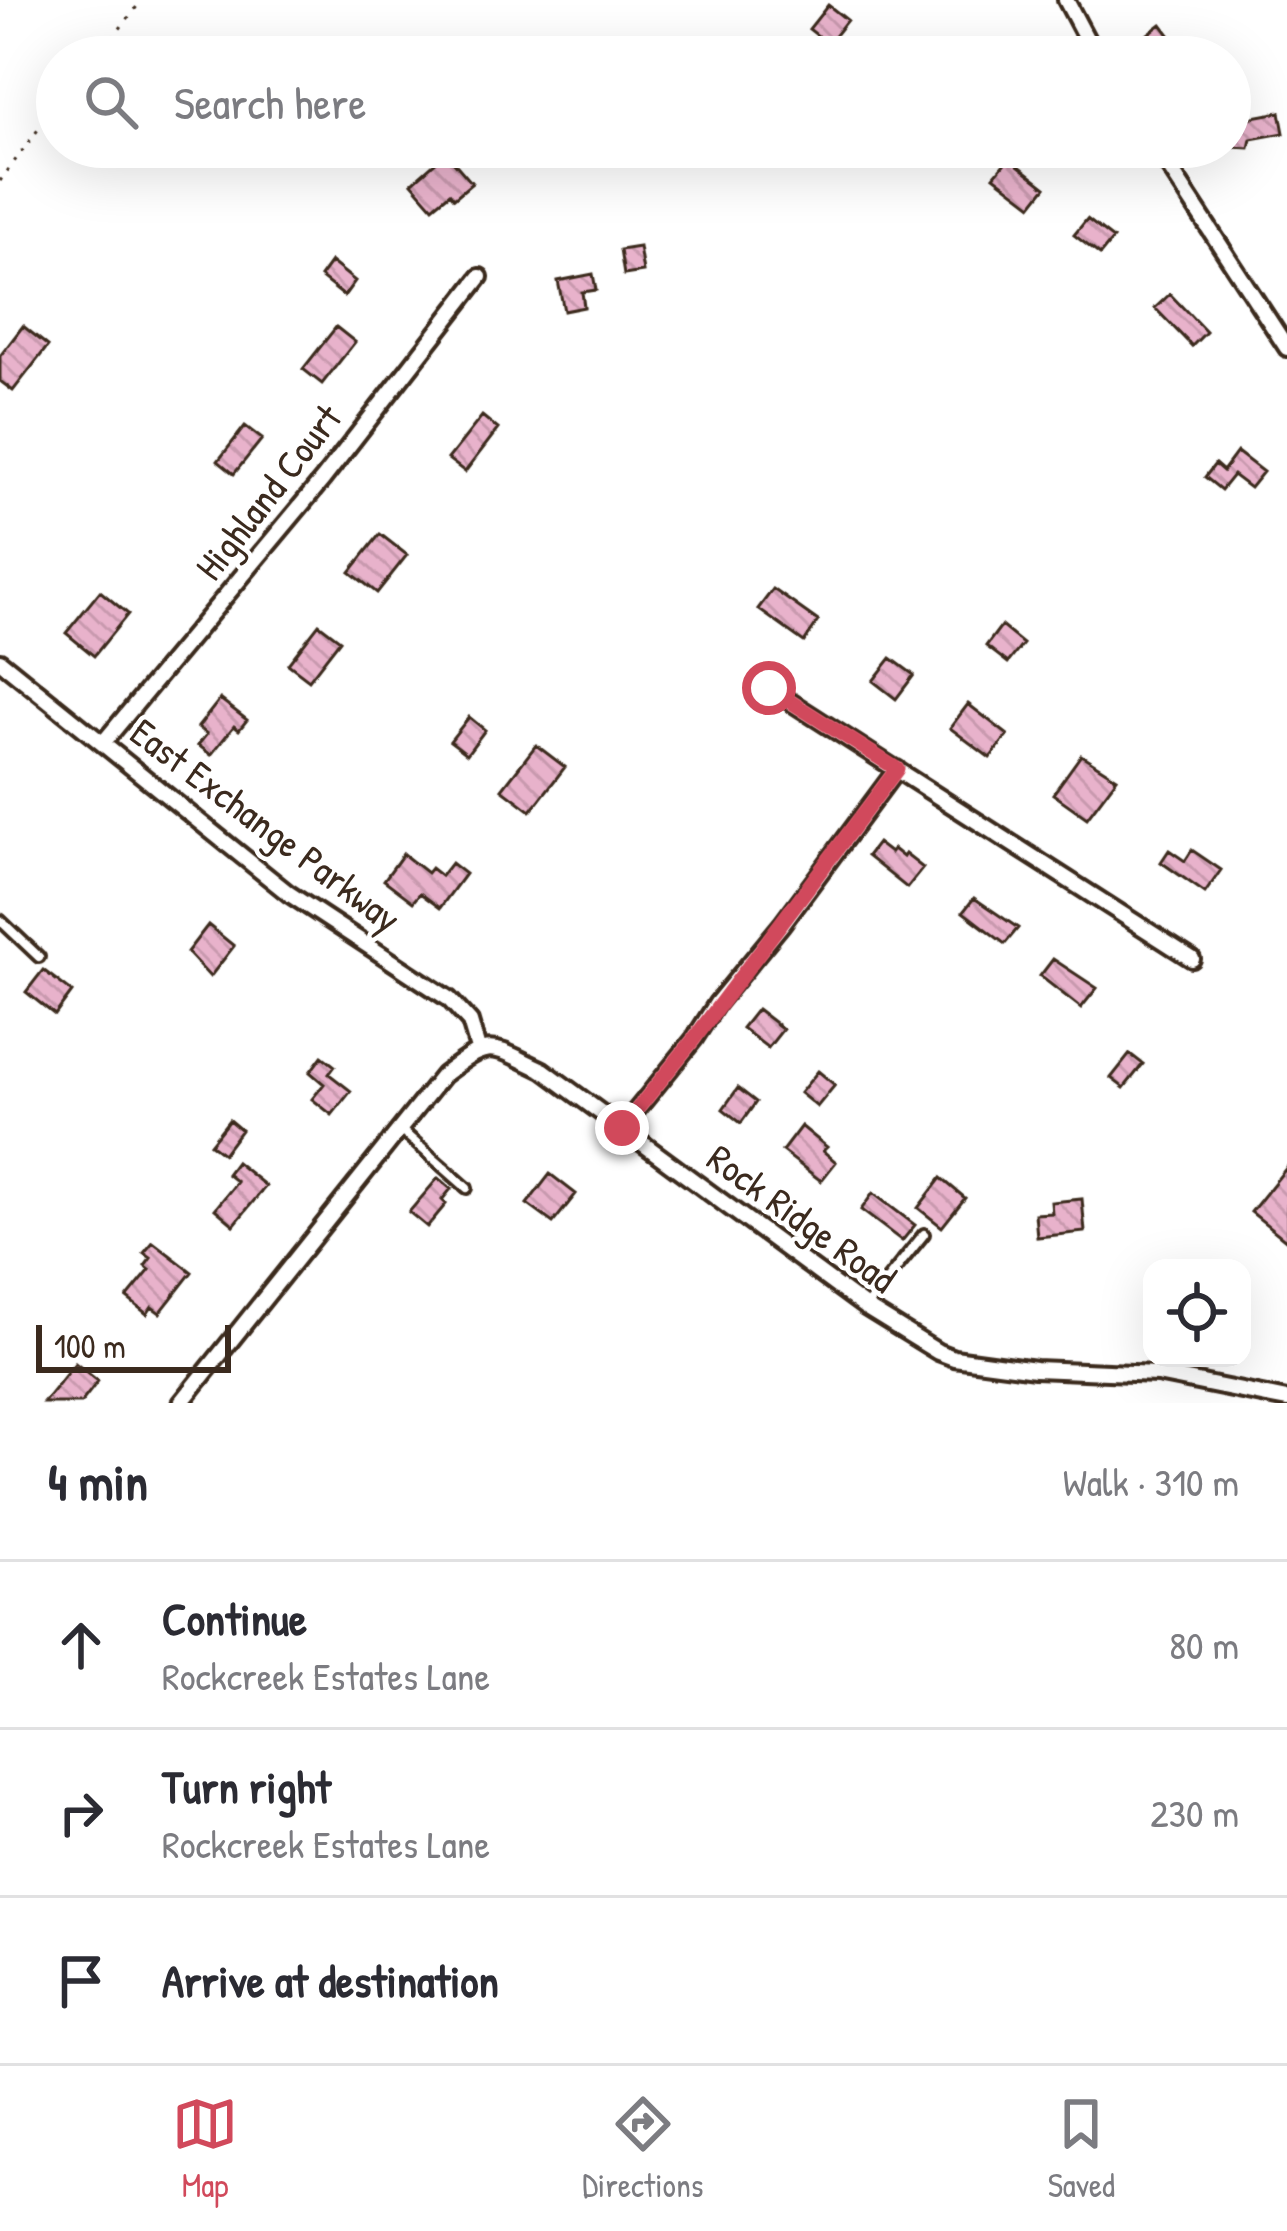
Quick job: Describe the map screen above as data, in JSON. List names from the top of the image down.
{
  "streets": {
    "street": ["Highland Court", "East Exchange Parkway", "Rock Ridge Road"]
  },
  "crossings": [
    ["Highland Court", "East Exchange Parkway"],
    ["East Exchange Parkway", "Rock Ridge Road"]
  ],
  "scale_bar": "100 m",
  "page": {
    "search": "Search here",
    "scale": "100 m",
    "heading": ["4 min", "Walk · 310 m"],
    "list": [
      ["Continue", "Rockcreek Estates Lane", "80 m"],
      ["Turn right", "Rockcreek Estates Lane", "230 m"],
      "Arrive at destination"
    ],
    "nav": ["Map", "Directions", "Saved"]
  }
}
